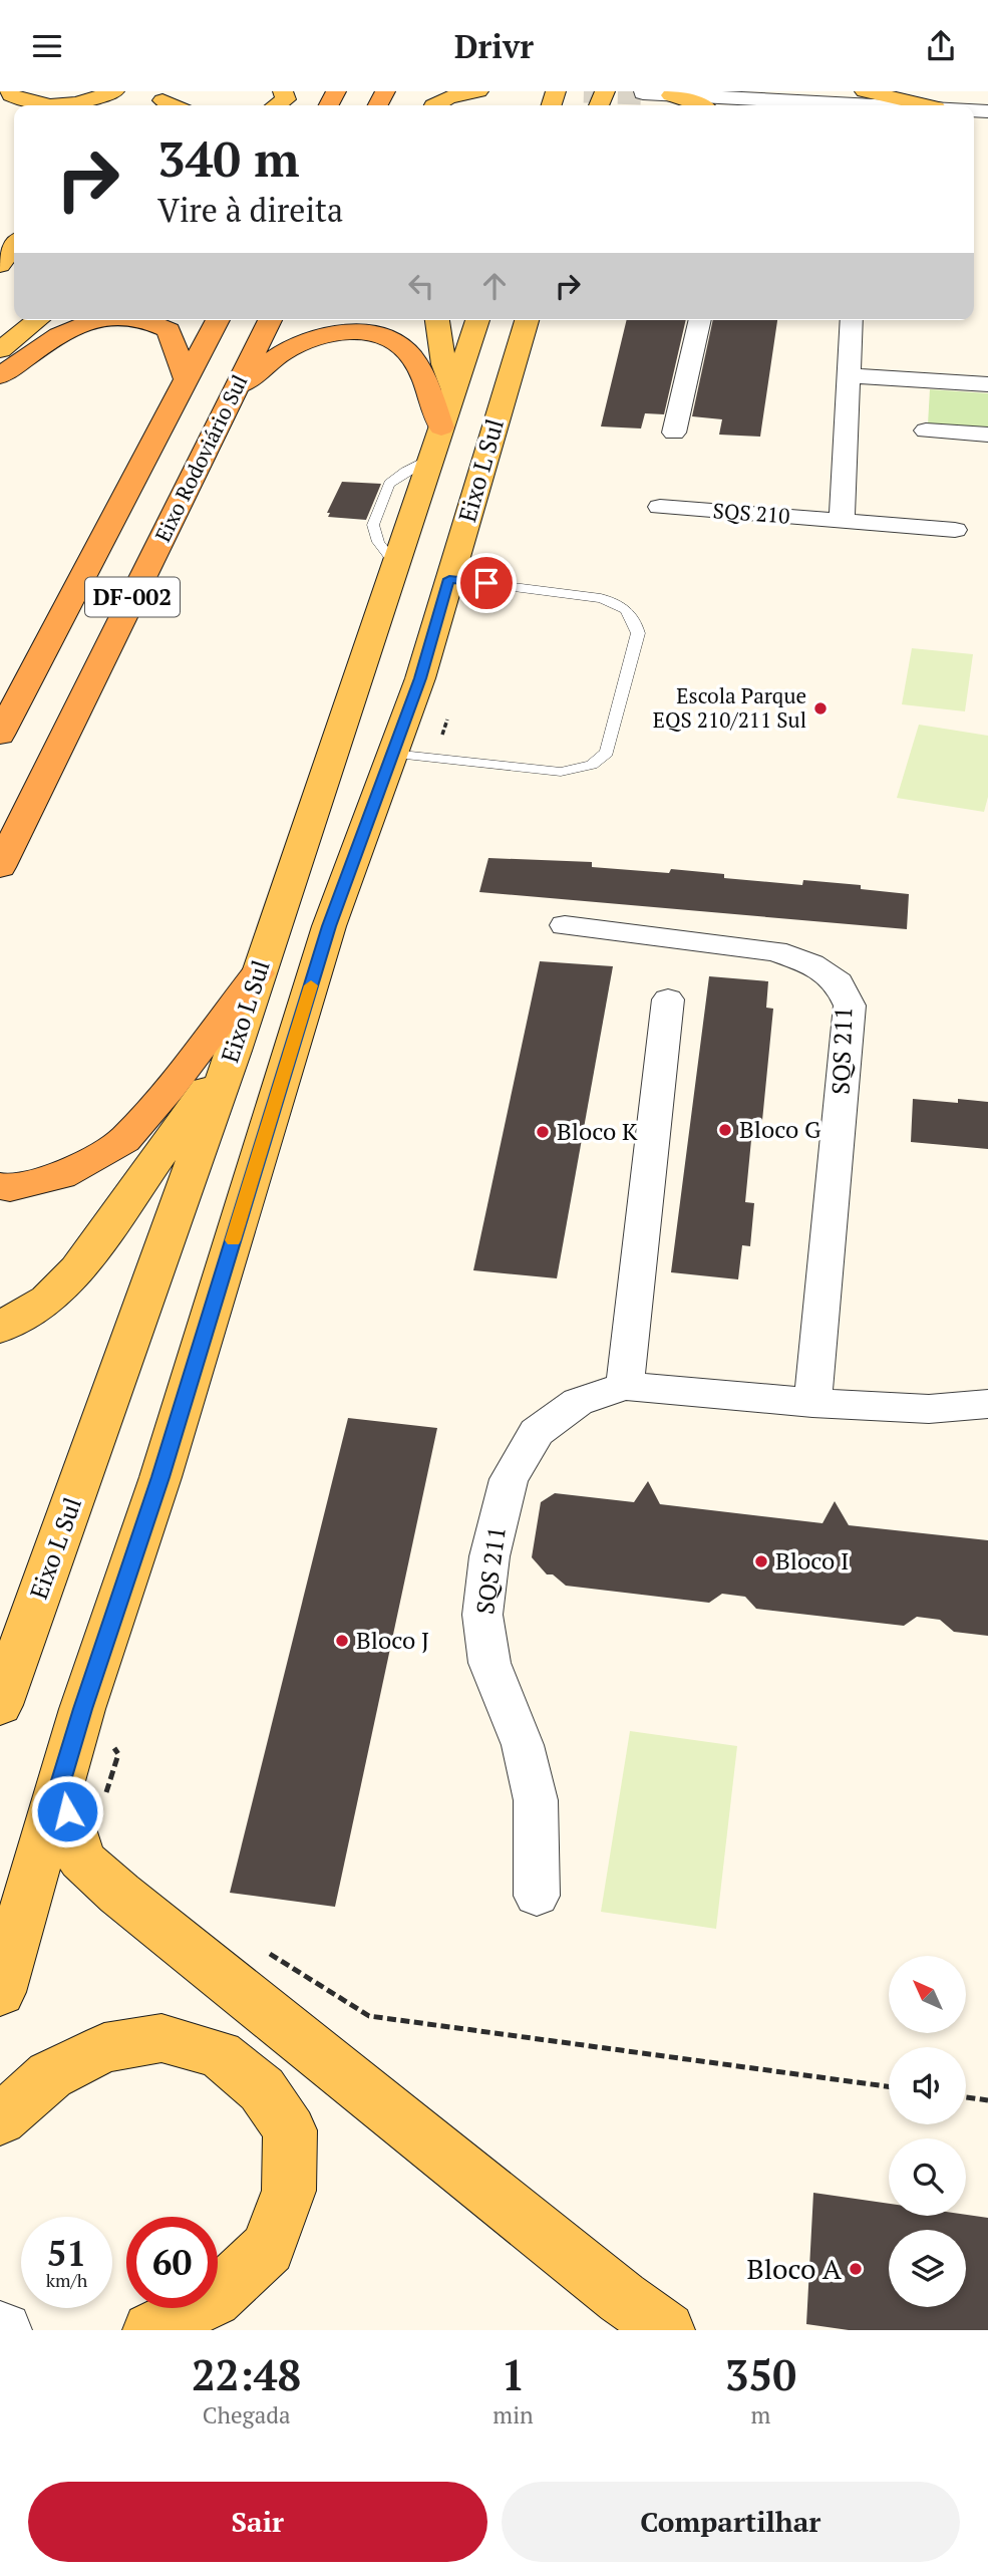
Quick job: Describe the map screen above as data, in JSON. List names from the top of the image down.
{
  "streets": {
    "highway": ["Eixo Rodoviário Sul", "DF-002"],
    "main road": ["Eixo L Sul"],
    "street": ["SQS 210", "SQS 211"]
  },
  "places": [
    "Escola Parque EQS 210/211 Sul",
    "Bloco G",
    "Bloco K",
    "Bloco I",
    "Bloco J",
    "Bloco A"
  ],
  "north": "top left",
  "page": {
    "header": "Drivr",
    "turn": ["340 m", "Vire à direita"],
    "speed": "51 km/h",
    "limit": "60",
    "eta": [
      "22:48",
      "Chegada",
      "1",
      "min",
      "350",
      "m"
    ],
    "buttons": ["Sair", "Compartilhar"]
  }
}
